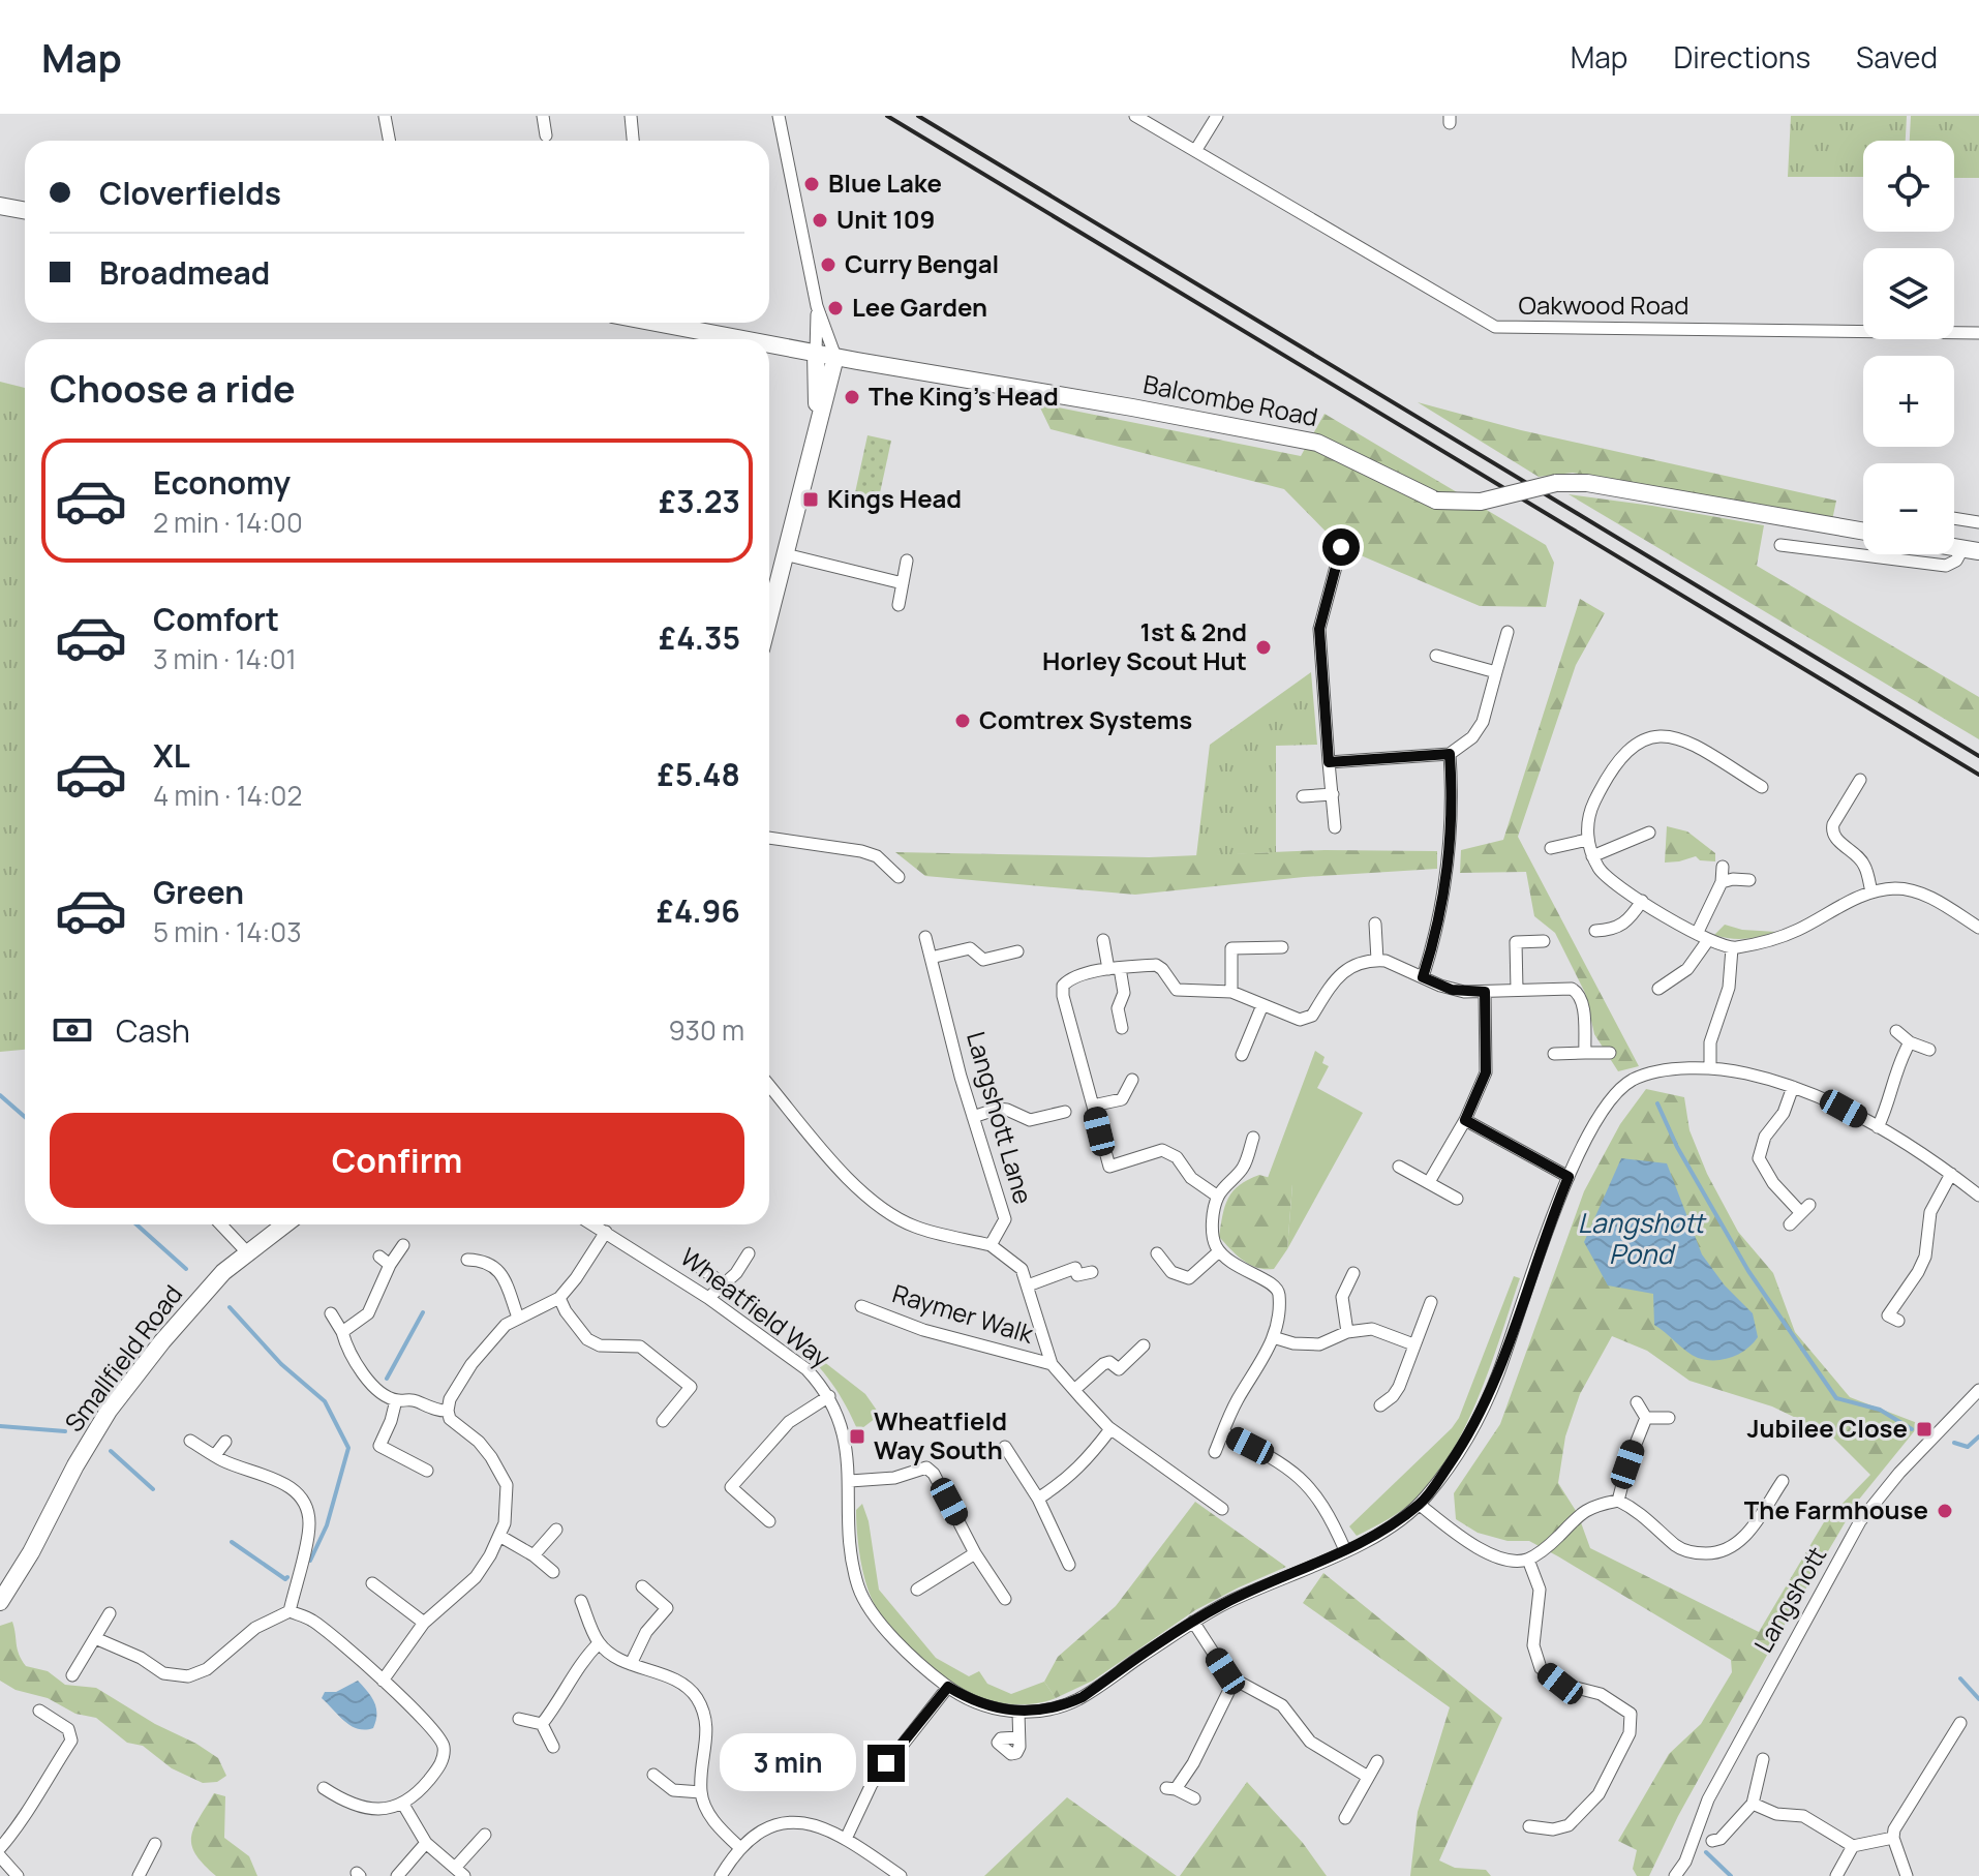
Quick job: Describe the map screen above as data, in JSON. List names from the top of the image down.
{
  "streets": {
    "main road": ["Balcombe Road", "Smallfield Road"],
    "street": [
      "Oakwood Road",
      "Langshott Lane",
      "Wheatfield Way",
      "Raymer Walk",
      "Langshott"
    ]
  },
  "water": ["Langshott Pond"],
  "places": {
    "other": [
      "Blue Lake",
      "Unit 109",
      "Curry Bengal",
      "Lee Garden",
      "The King's Head",
      "1st & 2nd Horley Scout Hut",
      "Comtrex Systems",
      "The Farmhouse"
    ],
    "transit": ["Kings Head", "Jubilee Close", "Wheatfield Way South"]
  },
  "page": {
    "header": "Map",
    "nav": ["Map", "Directions", "Saved"],
    "map_buttons": ["+", "−"],
    "banner": ["Cloverfields", "Broadmead"],
    "heading": "Choose a ride",
    "list": [
      {
        "name": "Economy",
        "note": "2 min · 14:00",
        "value": "£3.23"
      },
      {
        "name": "Comfort",
        "note": "3 min · 14:01",
        "value": "£4.35"
      },
      {
        "name": "XL",
        "note": "4 min · 14:02",
        "value": "£5.48"
      },
      {
        "name": "Green",
        "note": "5 min · 14:03",
        "value": "£4.96"
      }
    ],
    "pay": ["Cash", "930 m"],
    "buttons": "Confirm",
    "bubble": "3 min"
  }
}
